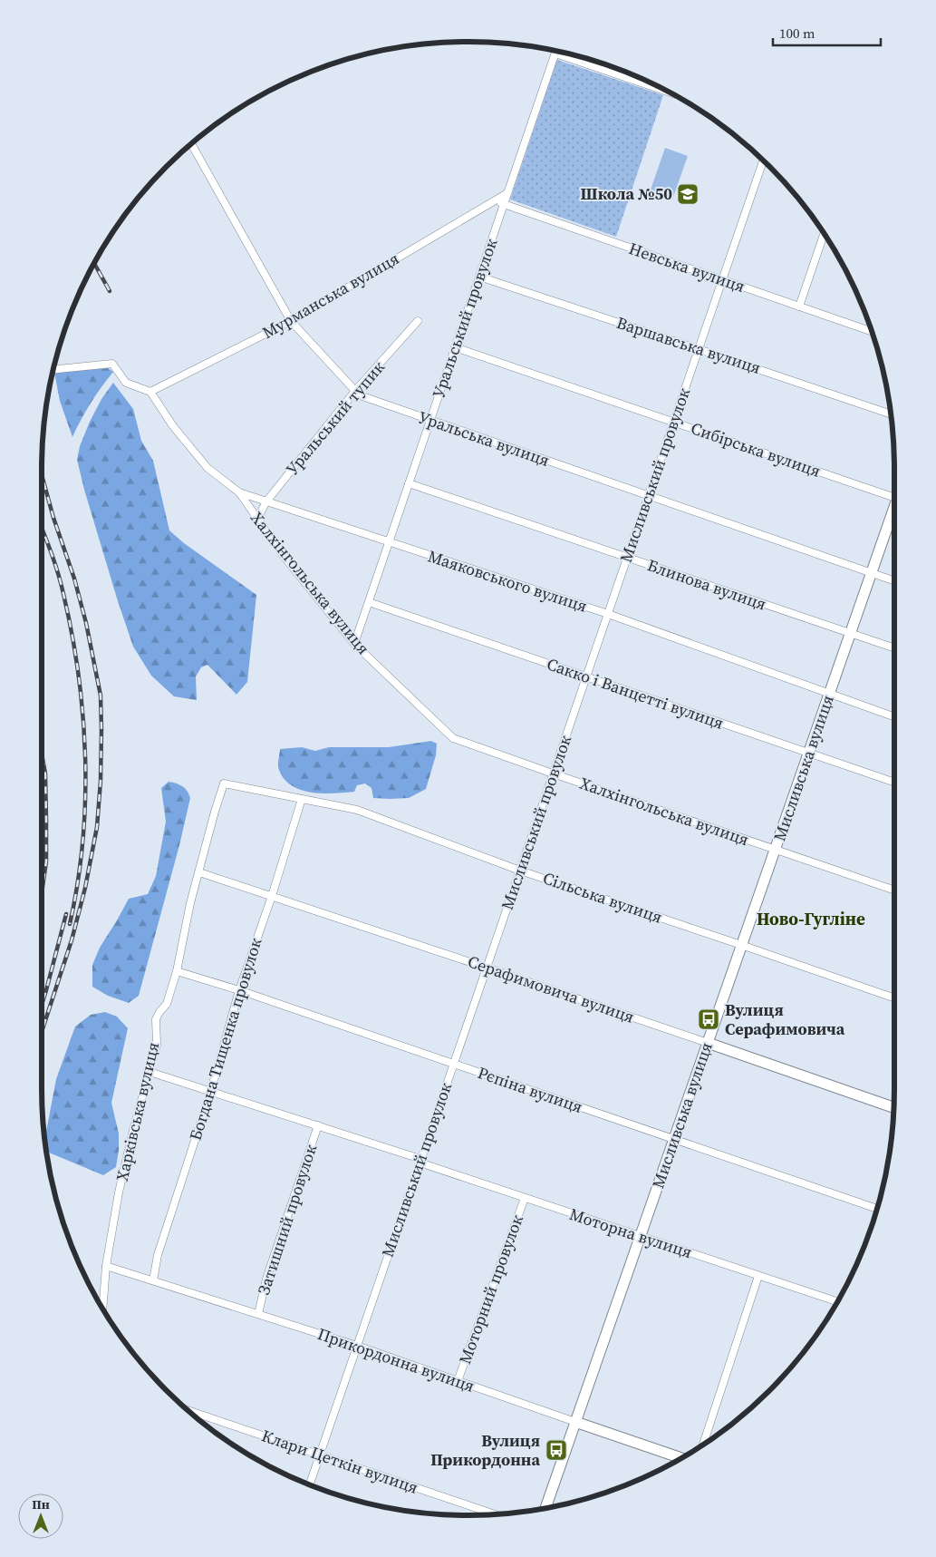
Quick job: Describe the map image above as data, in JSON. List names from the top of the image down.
{
  "streets": {
    "street": [
      "Невська вулиця",
      "Мурманська вулиця",
      "Уральський провулок",
      "Варшавська вулиця",
      "Уральський тупик",
      "Уральська вулиця",
      "Сибірська вулиця",
      "Мисливський провулок",
      "Маяковського вулиця",
      "Халхінгольська вулиця",
      "Блинова вулиця",
      "Сакко і Ванцетті вулиця",
      "Мисливська вулиця",
      "Сільська вулиця",
      "Серафимовича вулиця",
      "Богдана Тищенка провулок",
      "Рєпіна вулиця",
      "Харківська вулиця",
      "Затишний провулок",
      "Моторна вулиця",
      "Моторний провулок",
      "Прикордонна вулиця",
      "Клари Цеткін вулиця"
    ]
  },
  "crossings": [
    ["Невська вулиця", "Мурманська вулиця"],
    ["Невська вулиця", "Уральський провулок"],
    ["Невська вулиця", "Мисливський провулок"],
    ["Мурманська вулиця", "Уральський провулок"],
    ["Мурманська вулиця", "Уральська вулиця"],
    ["Мурманська вулиця", "Маяковського вулиця"],
    ["Уральський провулок", "Варшавська вулиця"],
    ["Уральський провулок", "Уральська вулиця"],
    ["Уральський провулок", "Сибірська вулиця"],
    ["Уральський провулок", "Маяковського вулиця"],
    ["Уральський провулок", "Халхінгольська вулиця"],
    ["Уральський провулок", "Блинова вулиця"],
    ["Уральський провулок", "Сакко і Ванцетті вулиця"],
    ["Варшавська вулиця", "Мисливський провулок"],
    ["Уральський тупик", "Уральська вулиця"],
    ["Уральський тупик", "Маяковського вулиця"],
    ["Уральський тупик", "Халхінгольська вулиця"],
    ["Уральська вулиця", "Мисливський провулок"],
    ["Уральська вулиця", "Мисливська вулиця"],
    ["Сибірська вулиця", "Мисливський провулок"],
    ["Мисливський провулок", "Маяковського вулиця"],
    ["Мисливський провулок", "Халхінгольська вулиця"],
    ["Мисливський провулок", "Блинова вулиця"],
    ["Мисливський провулок", "Сакко і Ванцетті вулиця"],
    ["Мисливський провулок", "Сільська вулиця"],
    ["Мисливський провулок", "Серафимовича вулиця"],
    ["Мисливський провулок", "Рєпіна вулиця"],
    ["Мисливський провулок", "Моторна вулиця"],
    ["Мисливський провулок", "Прикордонна вулиця"],
    ["Мисливський провулок", "Клари Цеткін вулиця"],
    ["Маяковського вулиця", "Халхінгольська вулиця"],
    ["Маяковського вулиця", "Мисливська вулиця"],
    ["Халхінгольська вулиця", "Мисливська вулиця"],
    ["Блинова вулиця", "Мисливська вулиця"],
    ["Сакко і Ванцетті вулиця", "Мисливська вулиця"],
    ["Мисливська вулиця", "Сільська вулиця"],
    ["Мисливська вулиця", "Серафимовича вулиця"],
    ["Мисливська вулиця", "Рєпіна вулиця"],
    ["Мисливська вулиця", "Моторна вулиця"],
    ["Мисливська вулиця", "Прикордонна вулиця"],
    ["Сільська вулиця", "Богдана Тищенка провулок"],
    ["Сільська вулиця", "Харківська вулиця"],
    ["Серафимовича вулиця", "Богдана Тищенка провулок"],
    ["Серафимовича вулиця", "Харківська вулиця"],
    ["Богдана Тищенка провулок", "Рєпіна вулиця"],
    ["Богдана Тищенка провулок", "Моторна вулиця"],
    ["Богдана Тищенка провулок", "Прикордонна вулиця"],
    ["Рєпіна вулиця", "Харківська вулиця"],
    ["Харківська вулиця", "Моторна вулиця"],
    ["Харківська вулиця", "Прикордонна вулиця"],
    ["Затишний провулок", "Моторна вулиця"],
    ["Затишний провулок", "Прикордонна вулиця"],
    ["Моторна вулиця", "Моторний провулок"],
    ["Моторний провулок", "Прикордонна вулиця"]
  ],
  "districts": ["Ново-Гугліне"],
  "places": {
    "school or university": ["Школа №50"],
    "bus stop": ["Вулиця Серафимовича", "Вулиця Прикордонна"]
  },
  "scale_bar": "100 m",
  "north": "top"
}
